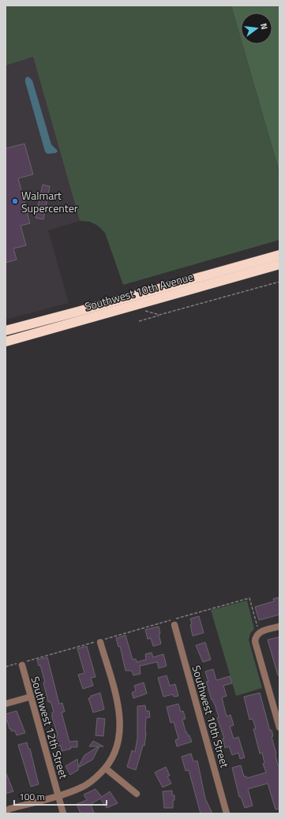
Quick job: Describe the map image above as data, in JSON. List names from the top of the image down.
{
  "streets": {
    "highway": ["Southwest 10th Avenue"],
    "street": ["Southwest 10th Street", "Southwest 12th Street"]
  },
  "places": ["Walmart Supercenter"],
  "scale_bar": "100 m",
  "north": "right"
}
